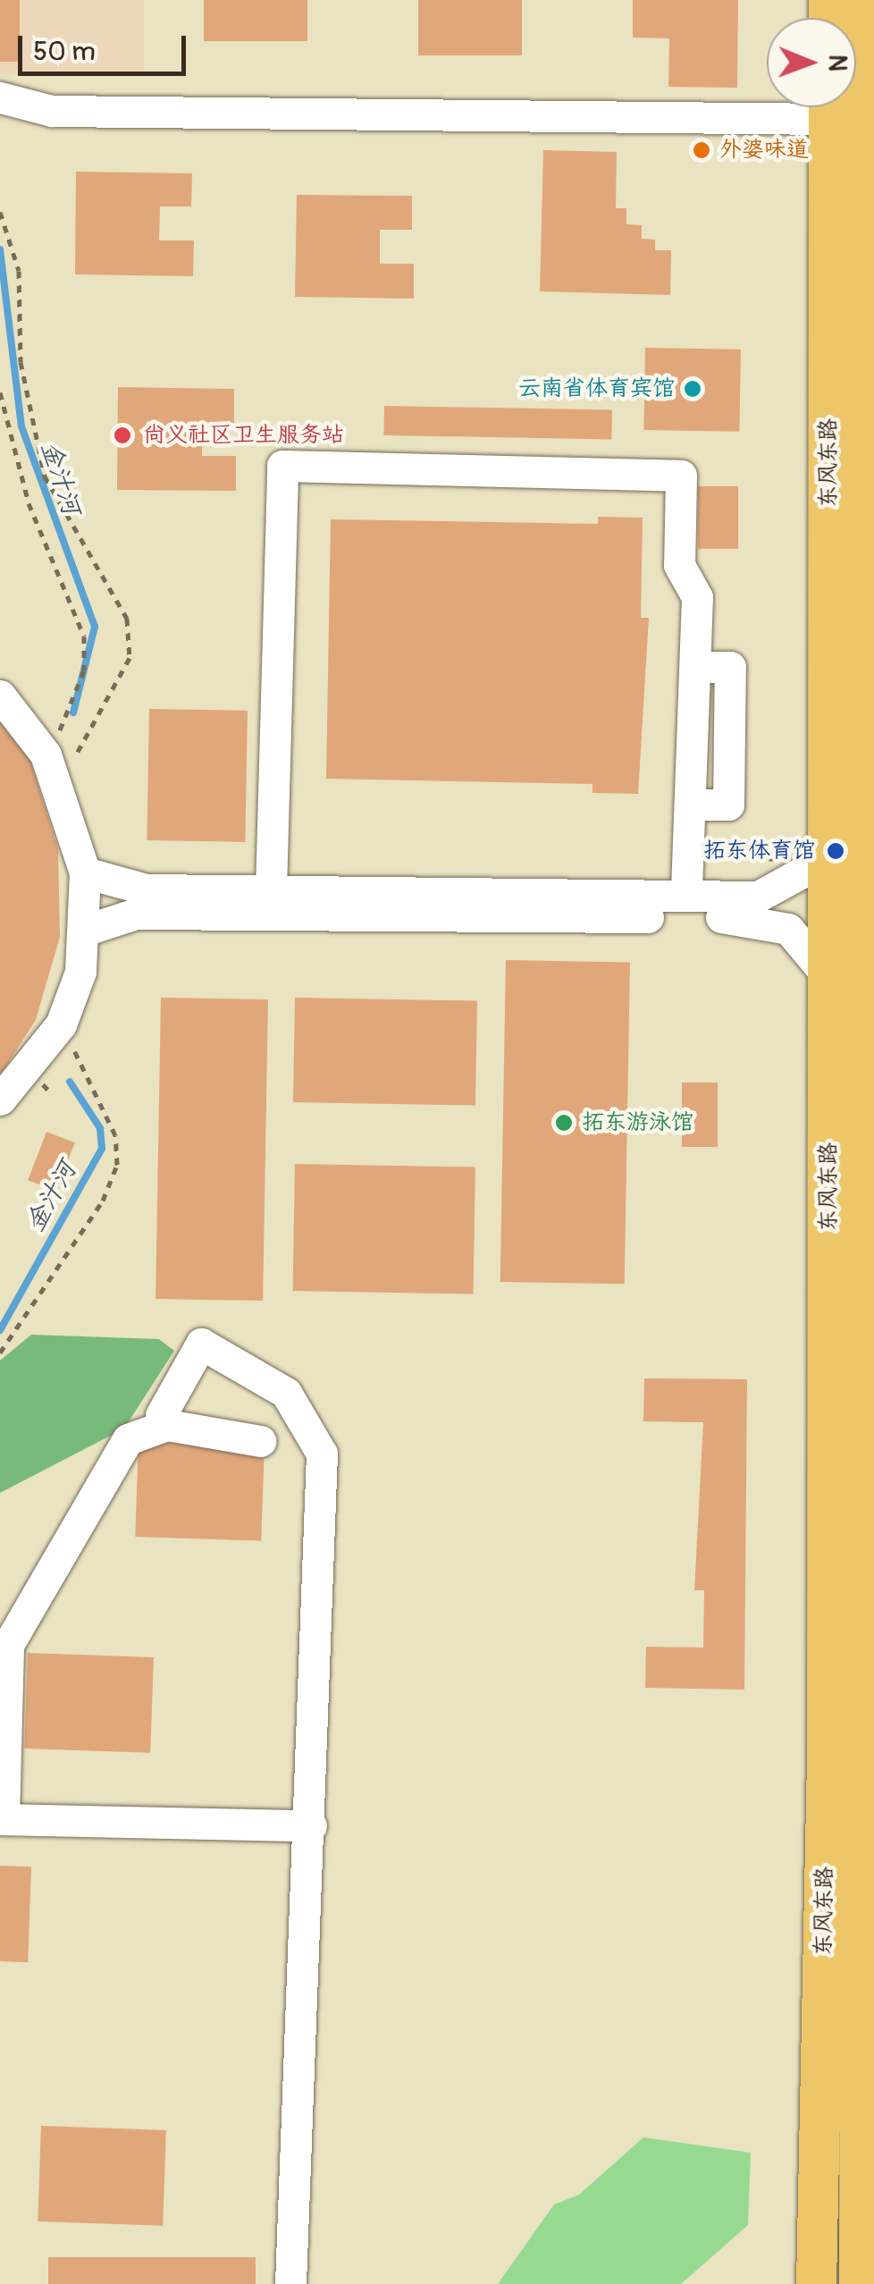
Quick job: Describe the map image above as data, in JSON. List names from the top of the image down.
{
  "streets": {
    "main road": ["东风东路"]
  },
  "water": ["金汁河"],
  "places": [
    "外婆味道",
    "云南省体育宾馆",
    "尚义社区卫生服务站",
    "拓东体育馆",
    "拓东游泳馆"
  ],
  "scale_bar": "50 m",
  "north": "right"
}
